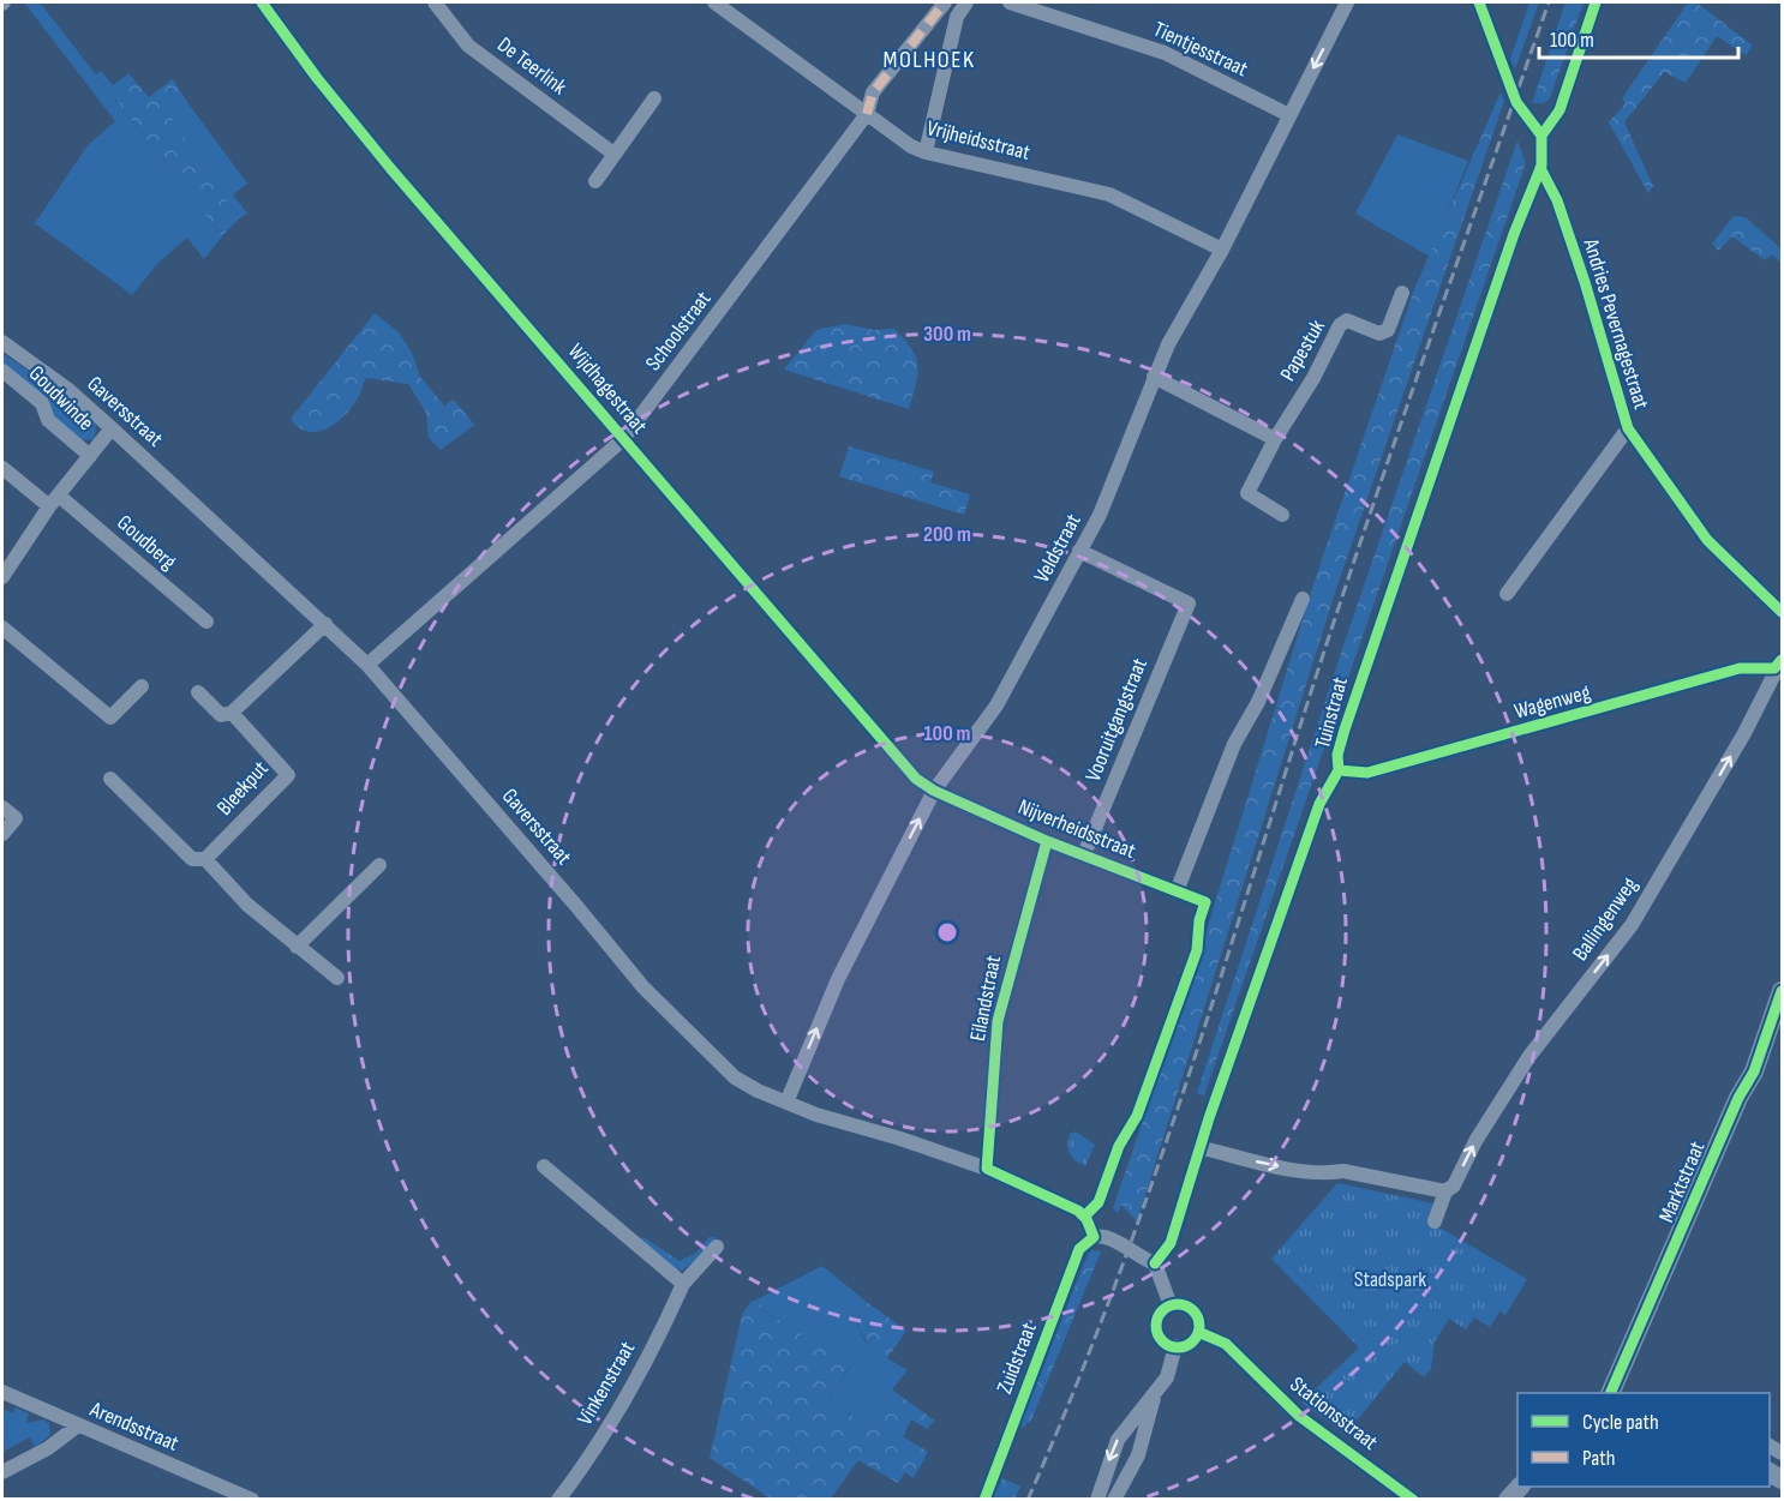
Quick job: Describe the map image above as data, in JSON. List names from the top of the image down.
{
  "streets": {
    "main road": ["Marktstraat"],
    "street": [
      "Tientjesstraat",
      "De Teerlink",
      "Vrijheidsstraat",
      "Andries Pevernagestraat",
      "Schoolstraat",
      "Papestuk",
      "Wijdhagestraat",
      "Goudwinde",
      "Gaversstraat",
      "Goudberg",
      "Veldstraat",
      "Wagenweg",
      "Tuinstraat",
      "Vooruitgangstraat",
      "Bleekput",
      "Nijverheidsstraat",
      "Ballingenweg",
      "Eilandstraat",
      "Zuidstraat",
      "Vinkenstraat",
      "Stationsstraat",
      "Arendsstraat"
    ]
  },
  "crossings": [
    ["Tientjesstraat", "Veldstraat"],
    ["Vrijheidsstraat", "Schoolstraat"],
    ["Vrijheidsstraat", "Veldstraat"],
    ["Andries Pevernagestraat", "Tuinstraat"],
    ["Schoolstraat", "Wijdhagestraat"],
    ["Schoolstraat", "Gaversstraat"],
    ["Wijdhagestraat", "Veldstraat"],
    ["Wijdhagestraat", "Nijverheidsstraat"],
    ["Gaversstraat", "Veldstraat"],
    ["Gaversstraat", "Eilandstraat"],
    ["Gaversstraat", "Zuidstraat"],
    ["Veldstraat", "Vooruitgangstraat"],
    ["Veldstraat", "Nijverheidsstraat"],
    ["Wagenweg", "Tuinstraat"],
    ["Wagenweg", "Ballingenweg"],
    ["Vooruitgangstraat", "Nijverheidsstraat"],
    ["Nijverheidsstraat", "Eilandstraat"]
  ],
  "one_way": ["Ballingenweg"],
  "districts": ["MOLHOEK"],
  "parks": ["Stadspark"],
  "legend": ["Cycle path", "Path"],
  "scale_bar": "100 m",
  "rings": ["300 m", "200 m", "100 m"]
}
